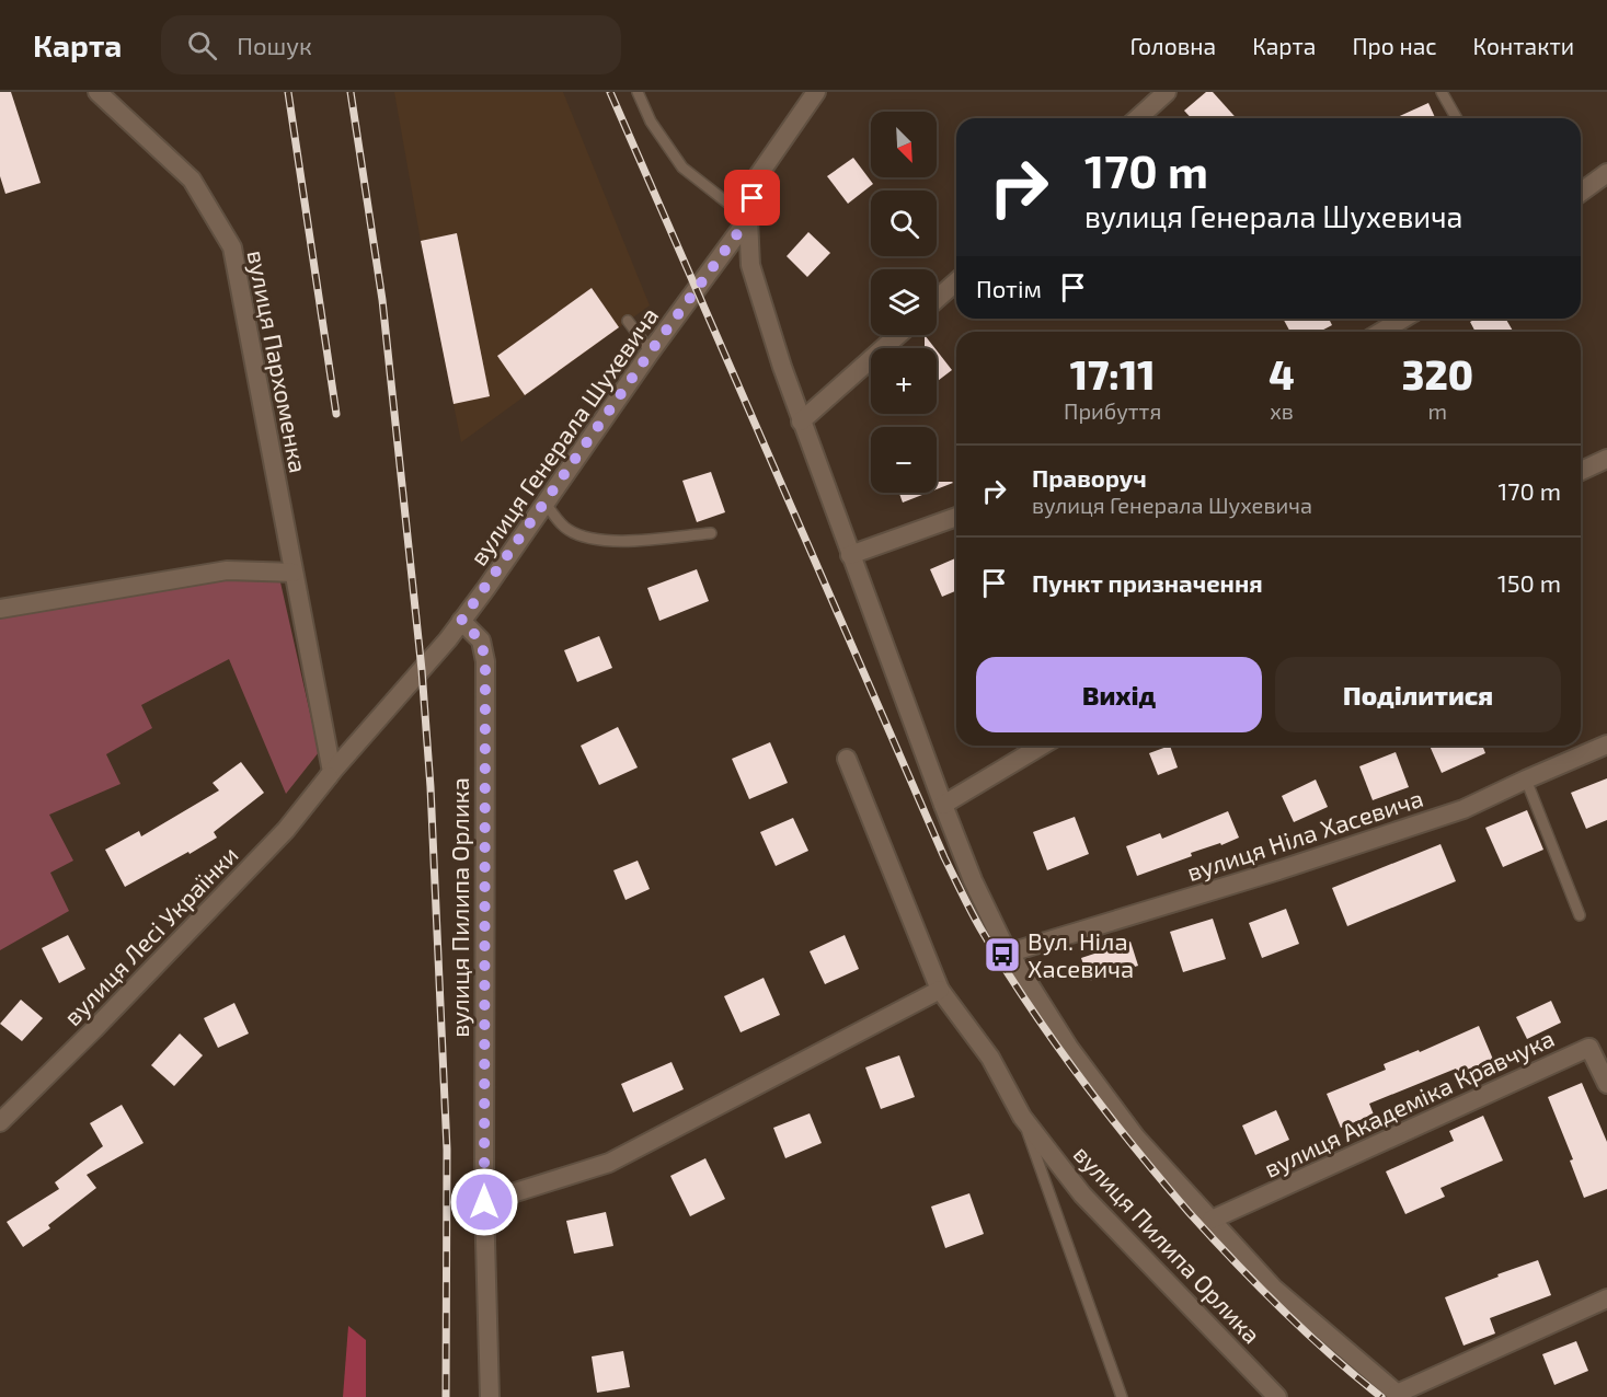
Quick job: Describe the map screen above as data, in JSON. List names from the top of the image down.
{
  "streets": {
    "street": [
      "вулиця Пархоменка",
      "вулиця Генерала Шухевича",
      "вулиця Ніла Хасевича",
      "вулиця Пилипа Орлика",
      "вулиця Лесі Українки",
      "вулиця Академіка Кравчука"
    ]
  },
  "crossings": [
    ["вулиця Пархоменка", "вулиця Лесі Українки"],
    ["вулиця Генерала Шухевича", "вулиця Пилипа Орлика"],
    ["вулиця Генерала Шухевича", "вулиця Лесі Українки"]
  ],
  "places": {
    "bus stop": ["Вул. Ніла Хасевича"]
  },
  "north": "bottom right",
  "page": {
    "header": "Карта",
    "search": "Пошук",
    "nav": [
      "Головна",
      "Карта",
      "Про нас",
      "Контакти"
    ],
    "map_buttons": ["+", "−"],
    "turn": ["170 m", "вулиця Генерала Шухевича"],
    "then": "Потім",
    "eta": [
      "17:11",
      "Прибуття",
      "4",
      "хв",
      "320",
      "m"
    ],
    "list": [
      {
        "name": "Праворуч",
        "note": "вулиця Генерала Шухевича",
        "value": "170 m"
      },
      {
        "name": "Пункт призначення",
        "value": "150 m"
      }
    ],
    "buttons": ["Вихід", "Поділитися"]
  }
}
